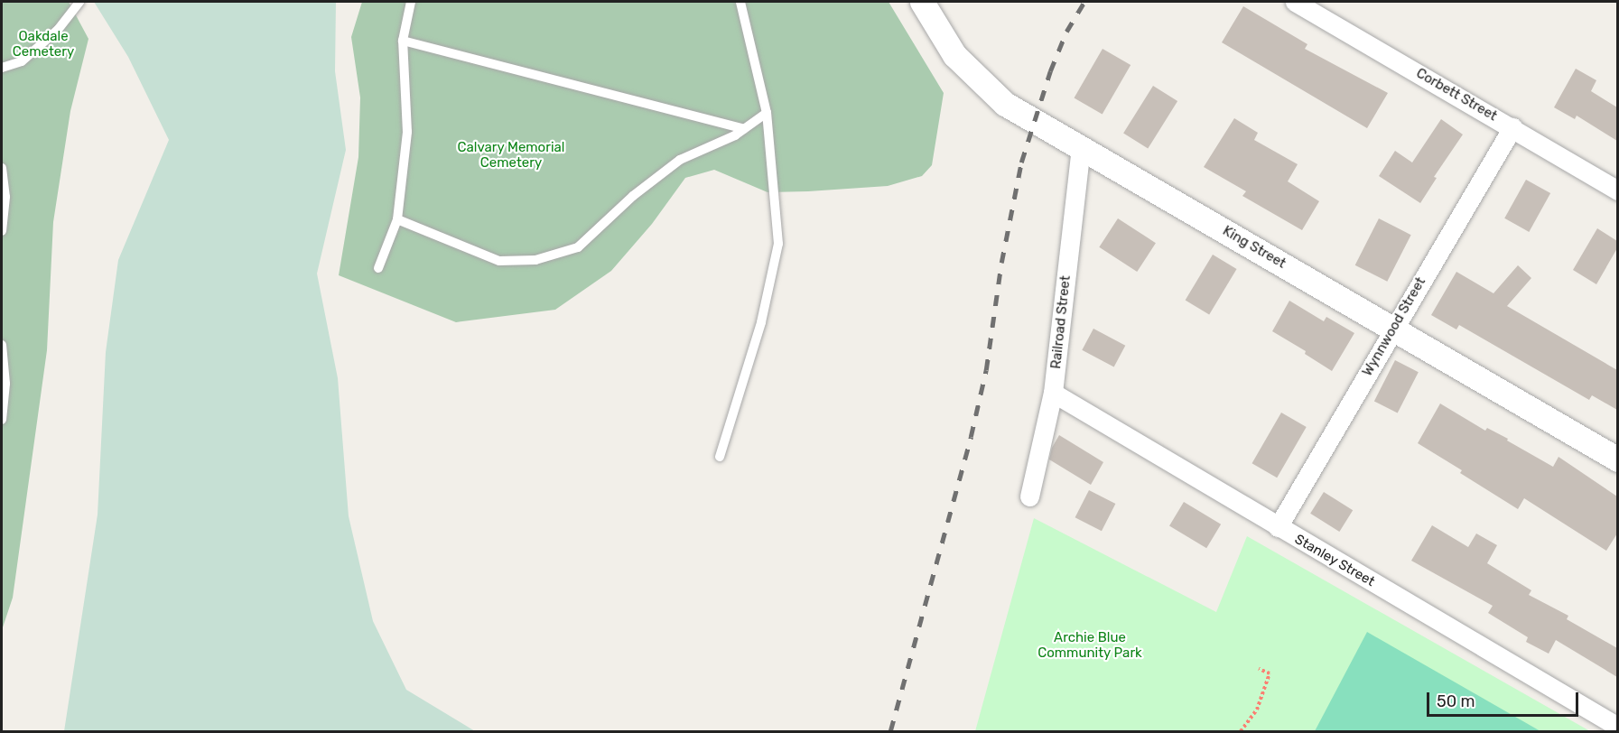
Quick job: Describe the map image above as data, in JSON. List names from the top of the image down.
{
  "streets": {
    "street": [
      "Corbett Street",
      "King Street",
      "Railroad Street",
      "Wynnwood Street",
      "Stanley Street"
    ]
  },
  "crossings": [
    ["Corbett Street", "Wynnwood Street"],
    ["King Street", "Railroad Street"],
    ["King Street", "Wynnwood Street"],
    ["Railroad Street", "Stanley Street"],
    ["Wynnwood Street", "Stanley Street"]
  ],
  "parks": ["Oakdale Cemetery", "Calvary Memorial Cemetery", "Archie Blue Community Park"],
  "scale_bar": "50 m"
}
